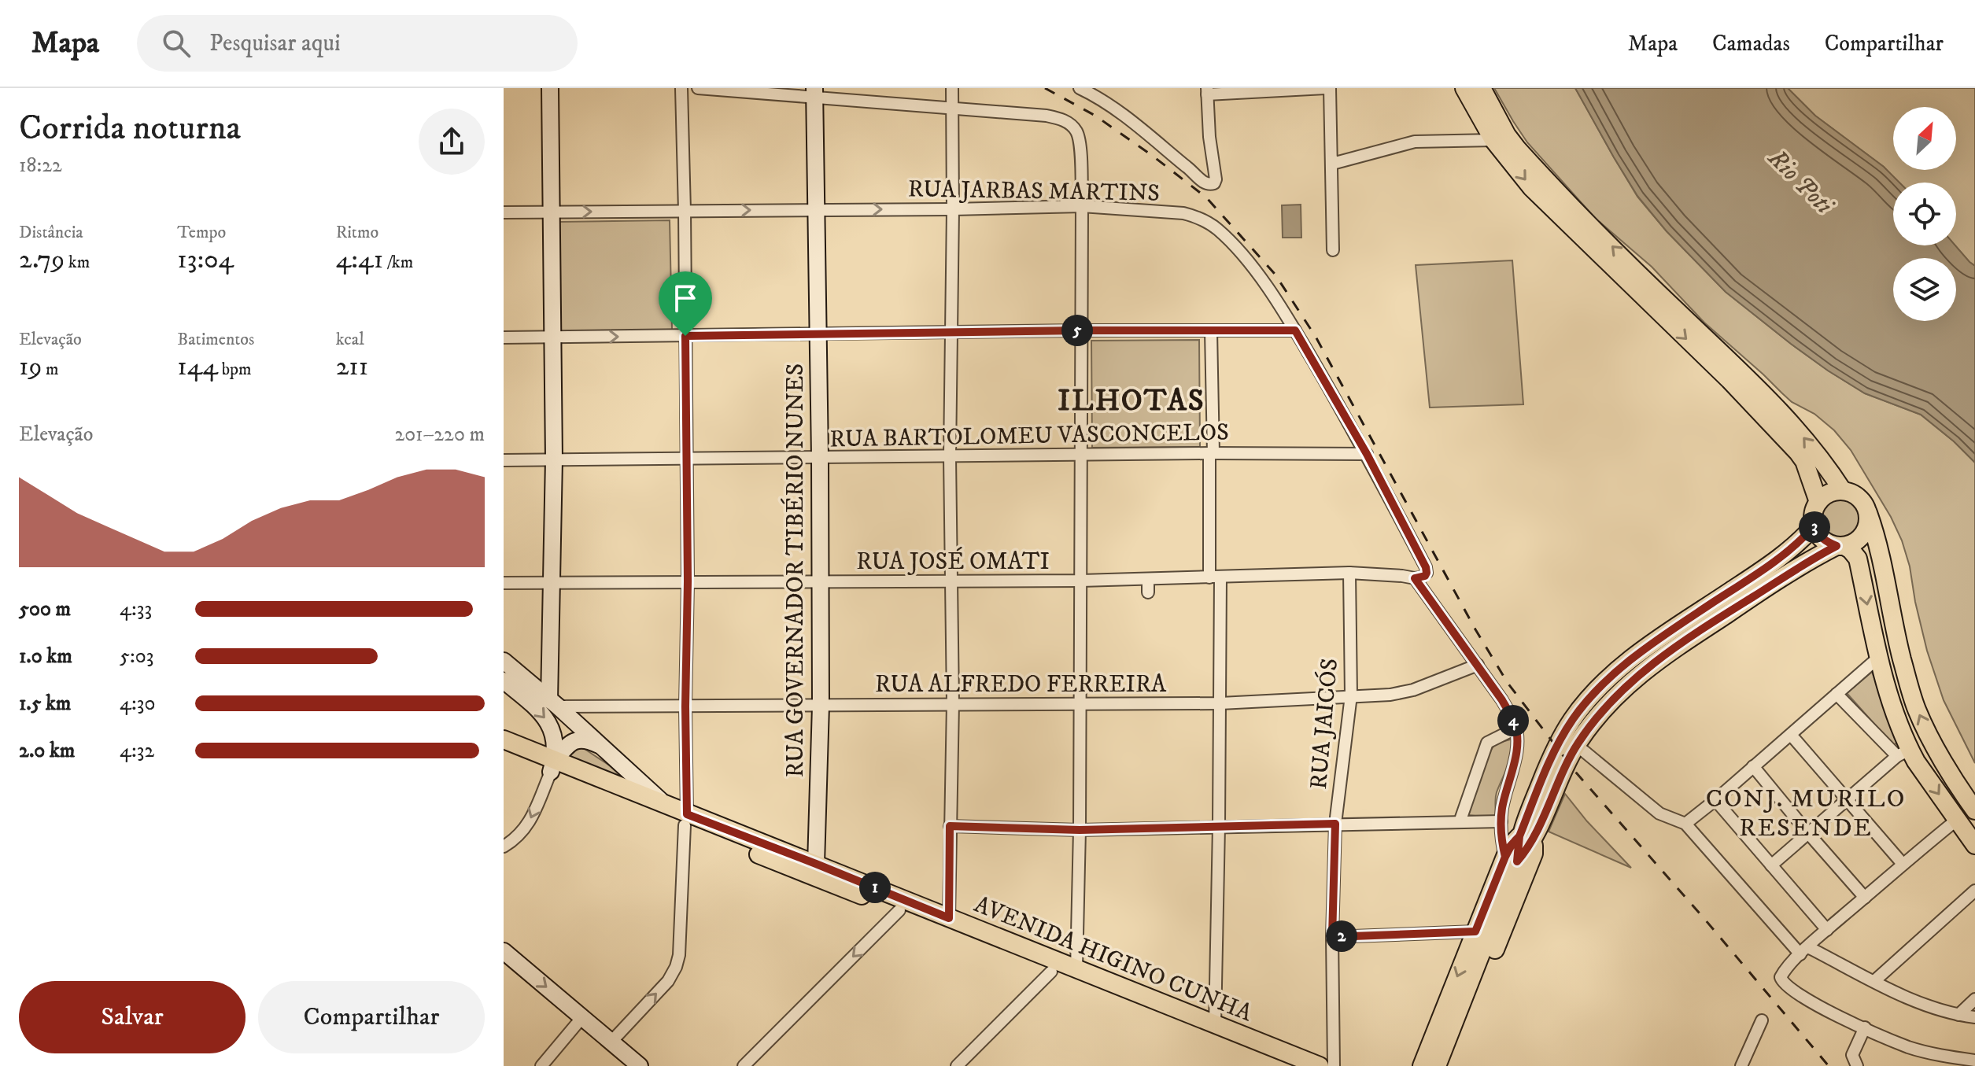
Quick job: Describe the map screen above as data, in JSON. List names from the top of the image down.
{
  "streets": {
    "main road": ["AVENIDA HIGINO CUNHA"],
    "street": [
      "RUA JARBAS MARTINS",
      "RUA BARTOLOMEU VASCONCELOS",
      "RUA JOSÉ OMATI",
      "RUA GOVERNADOR TIBÉRIO NUNES",
      "RUA ALFREDO FERREIRA",
      "RUA JAICÓS"
    ]
  },
  "crossings": [
    ["RUA JARBAS MARTINS", "RUA BARTOLOMEU VASCONCELOS"],
    ["RUA JARBAS MARTINS", "RUA JOSÉ OMATI"],
    ["RUA JARBAS MARTINS", "RUA GOVERNADOR TIBÉRIO NUNES"],
    ["RUA BARTOLOMEU VASCONCELOS", "RUA GOVERNADOR TIBÉRIO NUNES"],
    ["RUA JOSÉ OMATI", "RUA GOVERNADOR TIBÉRIO NUNES"],
    ["RUA JOSÉ OMATI", "RUA JAICÓS"],
    ["RUA GOVERNADOR TIBÉRIO NUNES", "RUA ALFREDO FERREIRA"],
    ["RUA GOVERNADOR TIBÉRIO NUNES", "AVENIDA HIGINO CUNHA"],
    ["RUA ALFREDO FERREIRA", "RUA JAICÓS"]
  ],
  "one_way": ["RUA JARBAS MARTINS"],
  "districts": ["ILHOTAS", "CONJ. MURILO RESENDE"],
  "water": ["Rio Poti"],
  "north": "top right",
  "page": {
    "header": "Mapa",
    "search": "Pesquisar aqui",
    "nav": ["Mapa", "Camadas", "Compartilhar"],
    "heading": ["Corrida noturna", "18:22"],
    "stats": [
      ["Distância", "2.79 km"],
      ["Tempo", "13:04"],
      ["Ritmo", "4:41 /km"],
      ["Elevação", "19 m"],
      ["Batimentos", "144 bpm"],
      ["kcal", "211"]
    ],
    "pins": [
      "5",
      "3",
      "4",
      "1",
      "2"
    ],
    "chart": ["Elevação", "201–220 m"],
    "list": [
      {
        "name": "500 m",
        "note": "4:33"
      },
      {
        "name": "1.0 km",
        "note": "5:03"
      },
      {
        "name": "1.5 km",
        "note": "4:30"
      },
      {
        "name": "2.0 km",
        "note": "4:32"
      }
    ],
    "buttons": ["Salvar", "Compartilhar"]
  }
}
